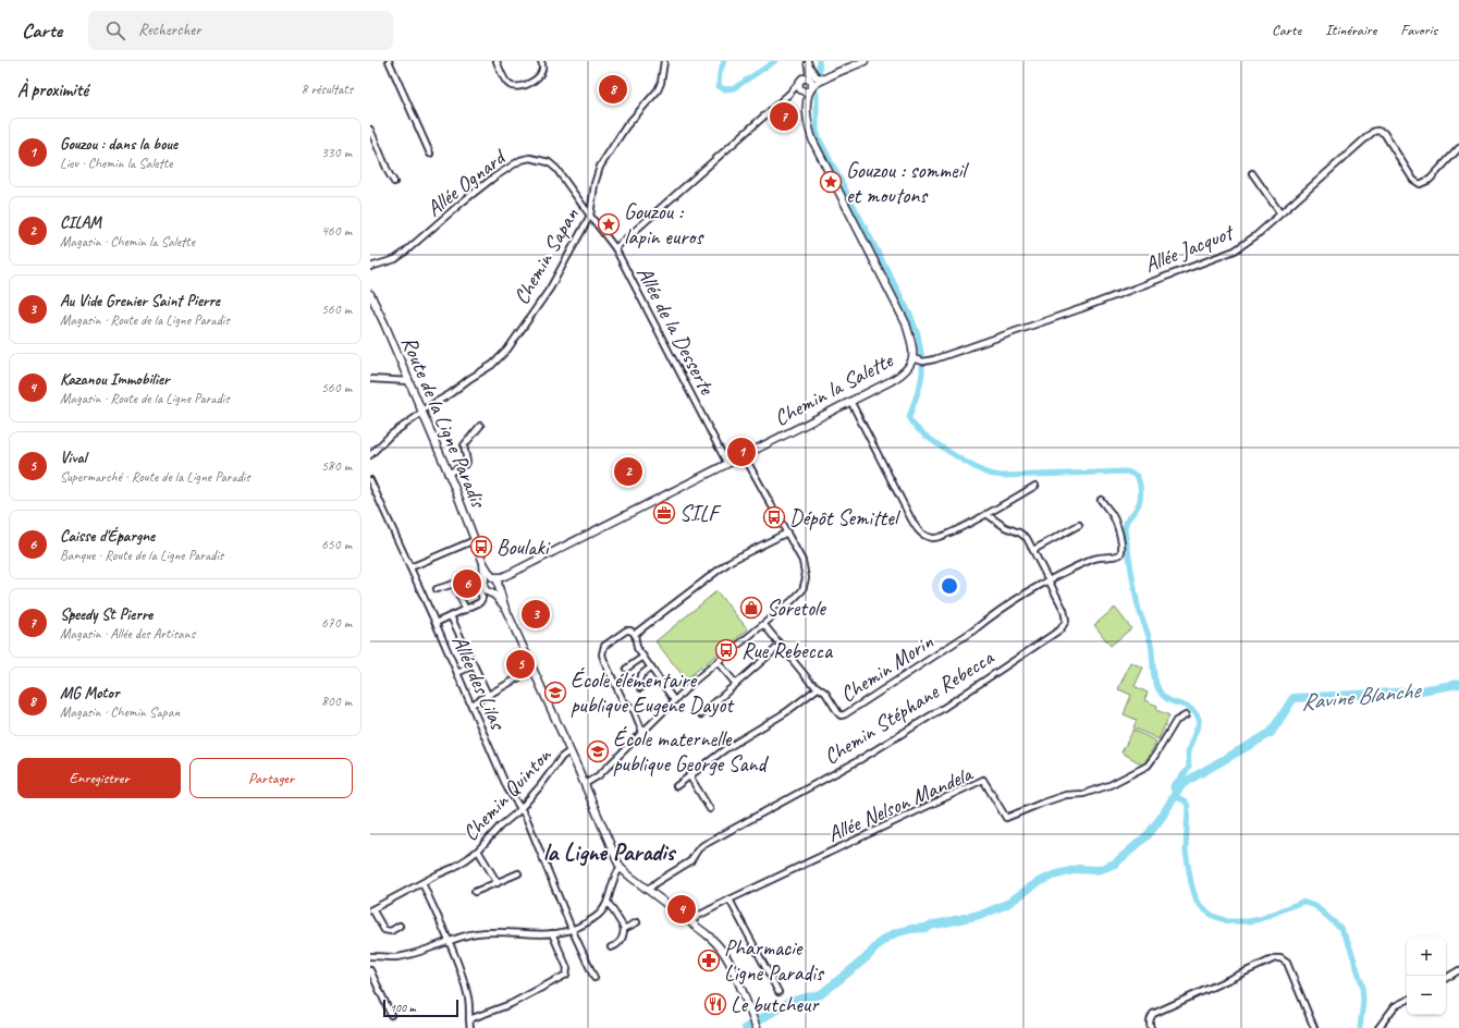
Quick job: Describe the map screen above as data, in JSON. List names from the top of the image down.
{
  "streets": {
    "main road": ["Chemin la Salette", "Route de la Ligne Paradis"],
    "street": [
      "Allée Ognard",
      "Allée Jacquot",
      "Chemin Sapan",
      "Allée de la Desserte",
      "Chemin Morin",
      "Allée des Lilas",
      "Chemin Stéphane Rebecca",
      "Chemin Quinton",
      "Allée Nelson Mandela"
    ]
  },
  "crossings": [
    ["Allée Ognard", "Chemin Sapan"],
    ["Allée Ognard", "Allée de la Desserte"],
    ["Allée Jacquot", "Chemin la Salette"],
    ["Chemin Sapan", "Allée de la Desserte"],
    ["Chemin Sapan", "Route de la Ligne Paradis"],
    ["Allée de la Desserte", "Chemin la Salette"],
    ["Chemin la Salette", "Route de la Ligne Paradis"],
    ["Chemin Morin", "Chemin Stéphane Rebecca"],
    ["Allée des Lilas", "Chemin Quinton"]
  ],
  "districts": ["la Ligne Paradis"],
  "water": ["Ravine Blanche"],
  "places": {
    "place": ["Gouzou : sommeil et moutons", "Gouzou : lapin euros"],
    "office": ["SILF"],
    "bus stop": ["Dépôt Semittel", "Boulaki", "Rue Rebecca"],
    "shop": ["Soretole"],
    "school or university": ["École élémentaire publique Eugene Dayot", "École maternelle publique George Sand"],
    "pharmacy": ["Pharmacie Ligne Paradis"],
    "restaurant": ["Le butcheur"]
  },
  "scale_bar": "100 m",
  "page": {
    "header": "Carte",
    "search": "Rechercher",
    "nav": ["Carte", "Itinéraire", "Favoris"],
    "heading": ["À proximité", "8 résultats"],
    "pins": [
      "8",
      "7",
      "1",
      "2",
      "6",
      "3",
      "5",
      "4"
    ],
    "list": [
      {
        "mark": "1",
        "name": "Gouzou : dans la boue",
        "note": "Lieu · Chemin la Salette",
        "value": "330 m"
      },
      {
        "mark": "2",
        "name": "CILAM",
        "note": "Magasin · Chemin la Salette",
        "value": "460 m"
      },
      {
        "mark": "3",
        "name": "Au Vide Grenier Saint Pierre",
        "note": "Magasin · Route de la Ligne Paradis",
        "value": "560 m"
      },
      {
        "mark": "4",
        "name": "Kazanou Immobilier",
        "note": "Magasin · Route de la Ligne Paradis",
        "value": "560 m"
      },
      {
        "mark": "5",
        "name": "Vival",
        "note": "Supermarché · Route de la Ligne Paradis",
        "value": "580 m"
      },
      {
        "mark": "6",
        "name": "Caisse d'Épargne",
        "note": "Banque · Route de la Ligne Paradis",
        "value": "650 m"
      },
      {
        "mark": "7",
        "name": "Speedy St Pierre",
        "note": "Magasin · Allée des Artisans",
        "value": "670 m"
      },
      {
        "mark": "8",
        "name": "MG Motor",
        "note": "Magasin · Chemin Sapan",
        "value": "800 m"
      }
    ],
    "buttons": ["Enregistrer", "Partager"],
    "map_buttons": ["+", "−"],
    "scale": "100 m"
  }
}
